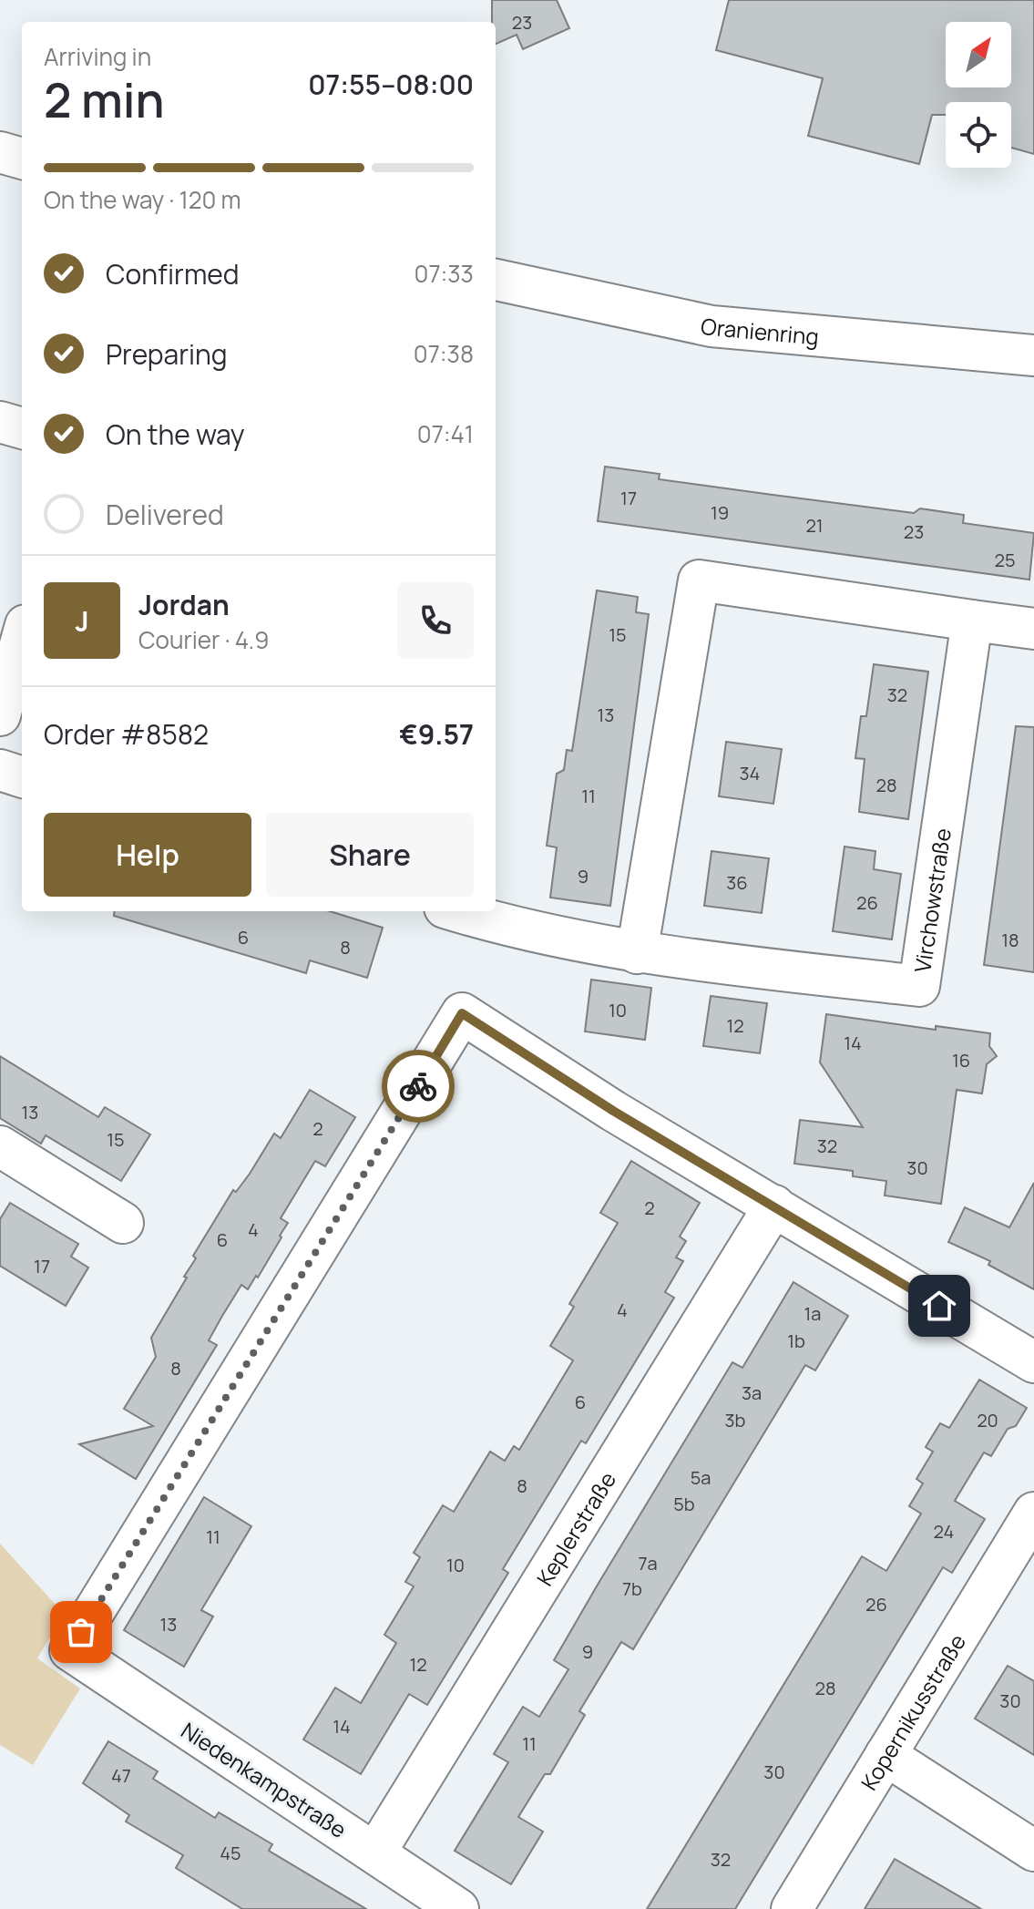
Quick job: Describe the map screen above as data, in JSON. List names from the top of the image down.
{
  "streets": {
    "street": [
      "Oranienring",
      "Virchowstraße",
      "Keplerstraße",
      "Kopernikusstraße",
      "Niedenkampstraße"
    ]
  },
  "crossings": [
    ["Keplerstraße", "Niedenkampstraße"]
  ],
  "house_numbers": [
    "23",
    "17",
    "19",
    "21",
    "23",
    "25",
    "15",
    "32",
    "13",
    "34",
    "28",
    "11",
    "9",
    "36",
    "26",
    "6",
    "18",
    "8",
    "10",
    "12",
    "14",
    "16",
    "13",
    "2",
    "15",
    "32",
    "30",
    "2",
    "4",
    "6",
    "17",
    "4",
    "1a",
    "1b",
    "8",
    "3a",
    "6",
    "3b",
    "20",
    "5a",
    "8",
    "5b",
    "24",
    "11",
    "7a",
    "10",
    "7b",
    "26",
    "13",
    "9",
    "12",
    "28",
    "30",
    "14",
    "11",
    "30",
    "47",
    "45",
    "32"
  ],
  "north": "top right",
  "page": {
    "heading": ["2 min", "Arriving in", "07:55–08:00"],
    "panel": [
      "Jordan",
      "Courier · 4.9",
      "Order #8582",
      "€9.57"
    ],
    "bar": "On the way · 120 m",
    "list": [
      ["Confirmed", "07:33"],
      ["Preparing", "07:38"],
      ["On the way", "07:41"],
      "Delivered"
    ],
    "round": "J",
    "buttons": ["Help", "Share"]
  }
}
